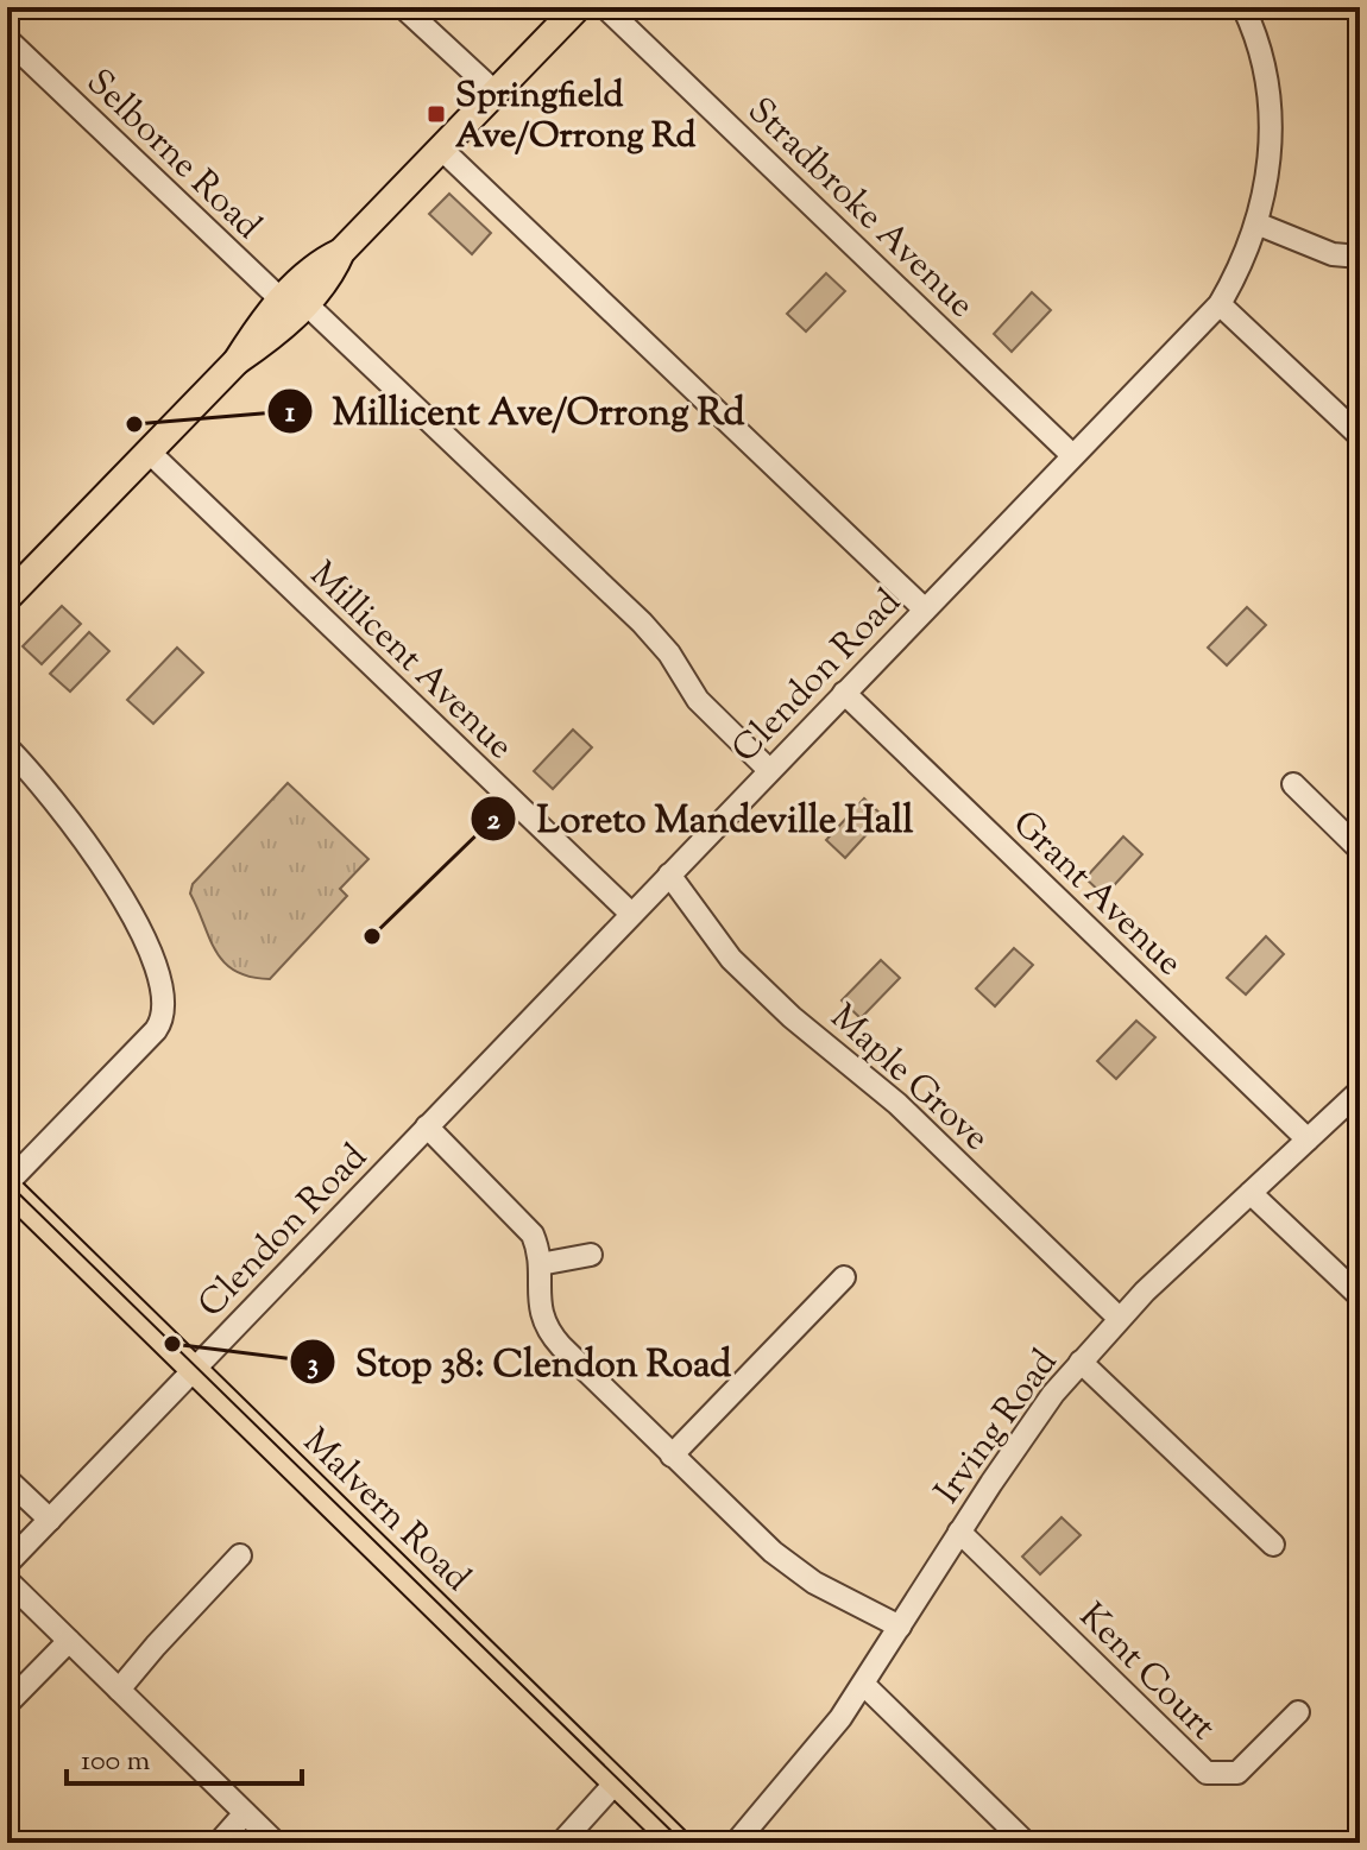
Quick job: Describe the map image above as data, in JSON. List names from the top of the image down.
{
  "streets": {
    "main road": ["Malvern Road"],
    "street": [
      "Selborne Road",
      "Stradbroke Avenue",
      "Millicent Avenue",
      "Clendon Road",
      "Grant Avenue",
      "Maple Grove",
      "Irving Road",
      "Kent Court"
    ]
  },
  "crossings": [
    ["Selborne Road", "Clendon Road"],
    ["Stradbroke Avenue", "Clendon Road"],
    ["Millicent Avenue", "Clendon Road"],
    ["Clendon Road", "Grant Avenue"],
    ["Clendon Road", "Maple Grove"],
    ["Clendon Road", "Malvern Road"],
    ["Grant Avenue", "Irving Road"],
    ["Maple Grove", "Irving Road"],
    ["Irving Road", "Kent Court"]
  ],
  "places": {
    "transit": ["Springfield Ave/Orrong Rd"],
    "other": ["Millicent Ave/Orrong Rd", "Loreto Mandeville Hall", "Stop 38: Clendon Road"]
  },
  "scale_bar": "100 m"
}
